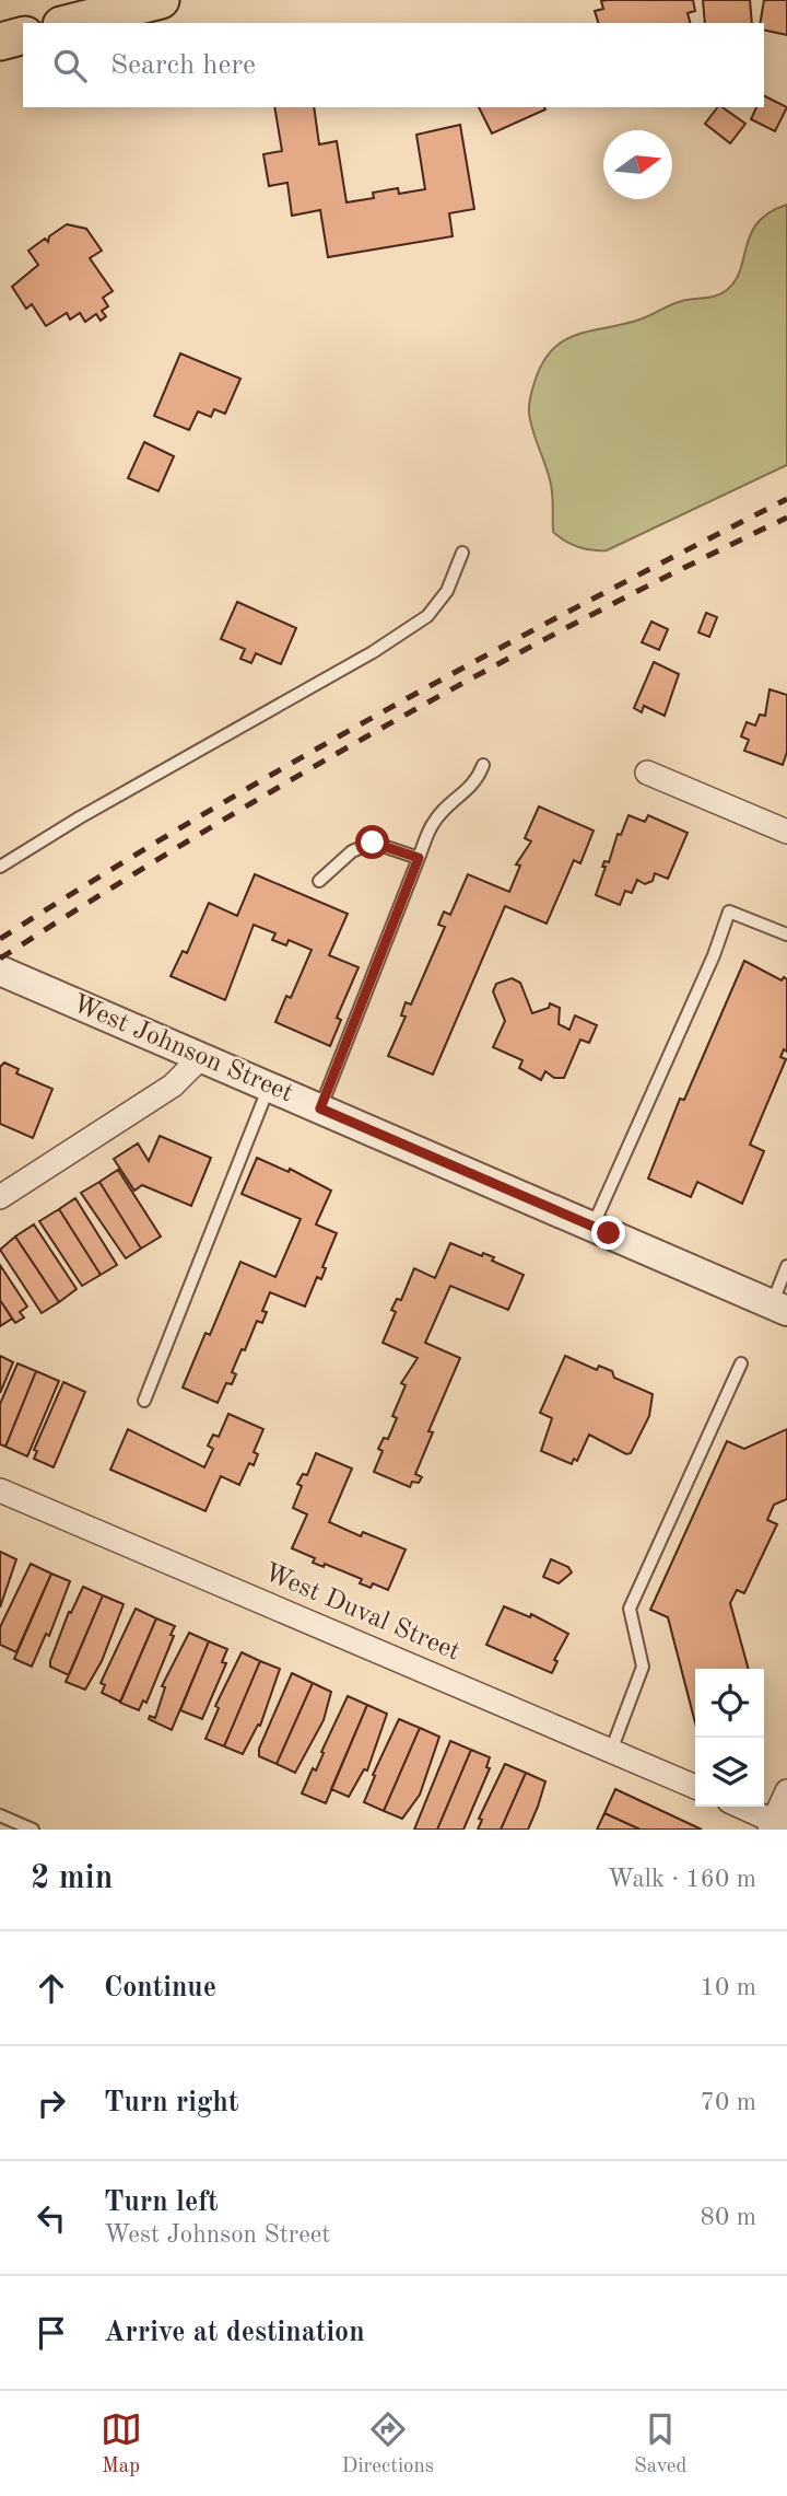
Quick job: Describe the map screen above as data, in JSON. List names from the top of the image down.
{
  "streets": {
    "street": ["West Johnson Street", "West Duval Street"]
  },
  "north": "right",
  "page": {
    "search": "Search here",
    "heading": ["2 min", "Walk · 160 m"],
    "list": [
      ["Continue", "10 m"],
      ["Turn right", "70 m"],
      ["Turn left", "West Johnson Street", "80 m"],
      "Arrive at destination"
    ],
    "nav": ["Map", "Directions", "Saved"]
  }
}
